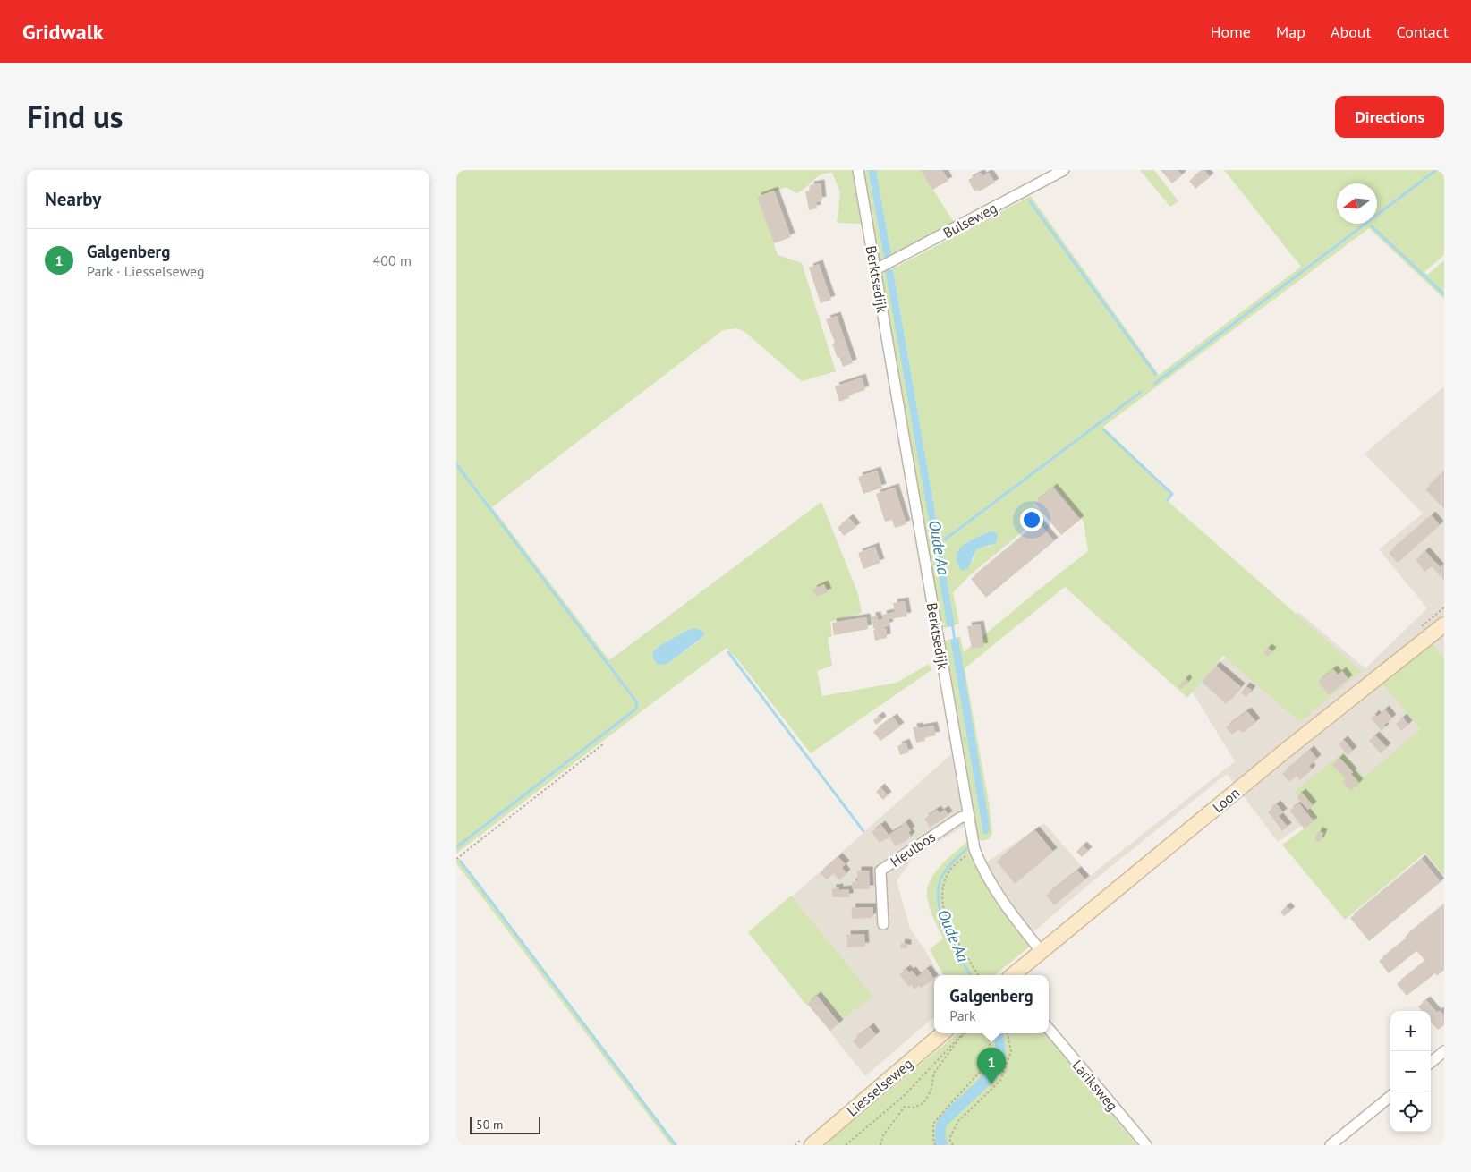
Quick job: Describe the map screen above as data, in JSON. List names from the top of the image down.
{
  "streets": {
    "main road": ["Loon", "Liesselseweg"],
    "street": [
      "Bulseweg",
      "Berktsedijk",
      "Heulbos",
      "Lariksweg"
    ]
  },
  "crossings": [
    ["Bulseweg", "Berktsedijk"],
    ["Berktsedijk", "Loon"],
    ["Berktsedijk", "Heulbos"]
  ],
  "water": ["Oude Aa"],
  "scale_bar": "50 m",
  "north": "left",
  "page": {
    "header": "Gridwalk",
    "nav": [
      "Home",
      "Map",
      "About",
      "Contact"
    ],
    "title": "Find us",
    "buttons": "Directions",
    "heading": "Nearby",
    "list": [
      {
        "mark": "1",
        "name": "Galgenberg",
        "note": "Park · Liesselseweg",
        "value": "400 m"
      }
    ],
    "popup": ["Galgenberg", "Park"],
    "map_buttons": ["+", "−"],
    "pins": "1",
    "scale": "50 m"
  }
}
